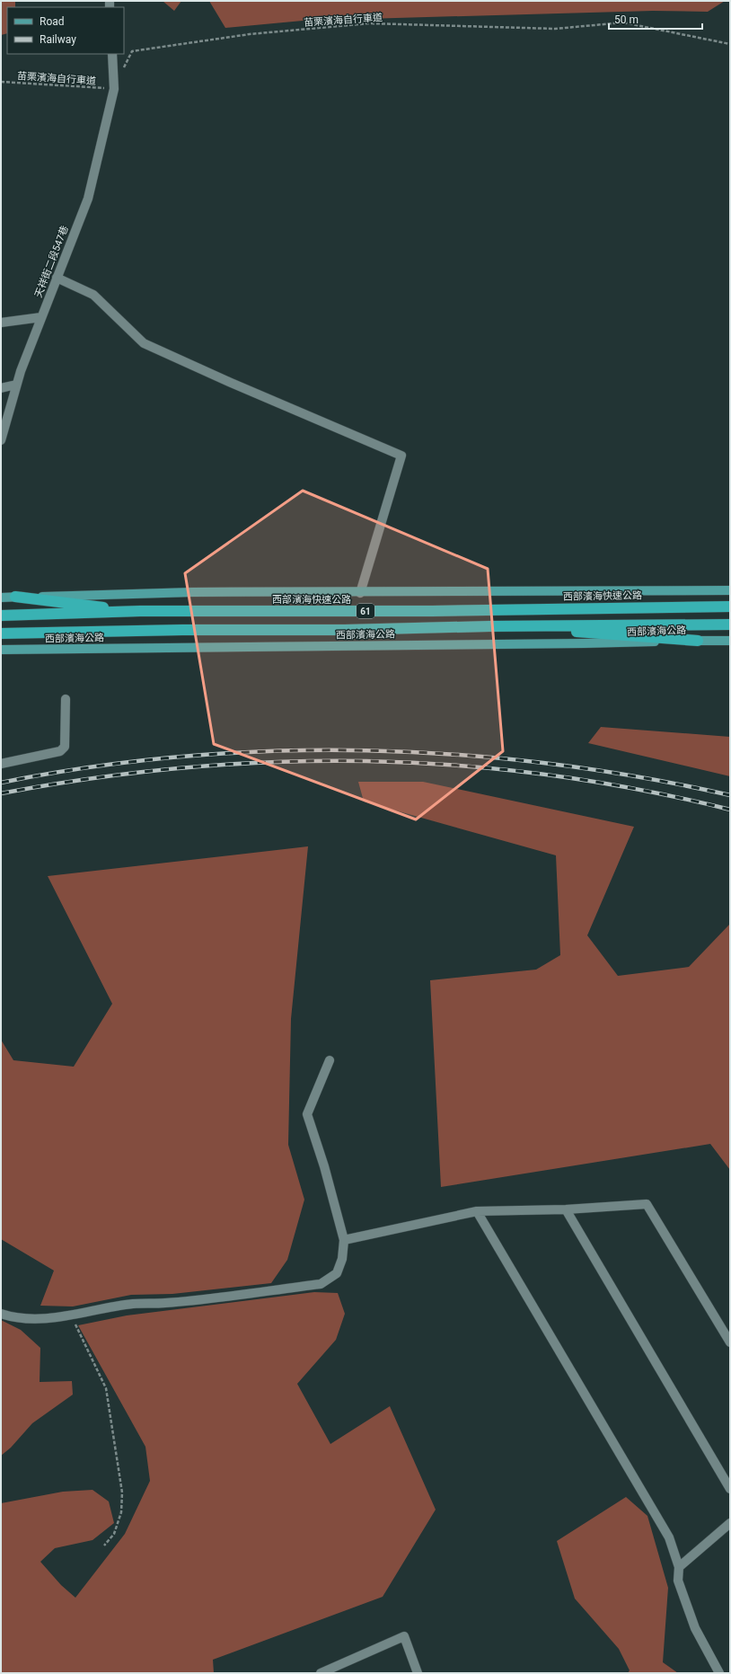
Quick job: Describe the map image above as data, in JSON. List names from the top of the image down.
{
  "streets": {
    "highway": ["西部濱海快速公路", "61"],
    "main road": ["西部濱海公路"],
    "street": ["天祥街二段547巷"],
    "path": ["苗栗濱海自行車道"]
  },
  "crossings": [
    ["苗栗濱海自行車道", "天祥街二段547巷"]
  ],
  "legend": ["Road", "Railway"],
  "scale_bar": "50 m"
}
